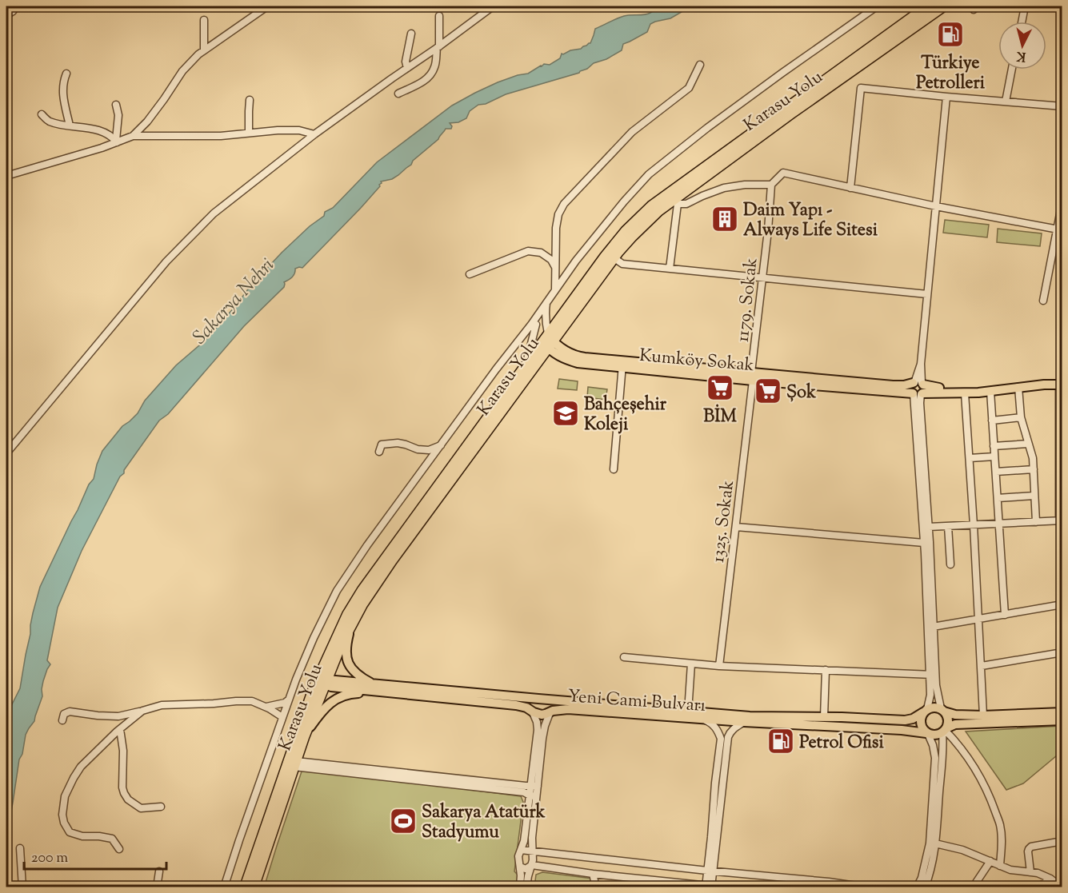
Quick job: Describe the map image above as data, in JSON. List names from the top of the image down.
{
  "streets": {
    "highway": ["Karasu Yolu"],
    "main road": ["Kumköy Sokak", "Yeni Cami Bulvarı"],
    "street": ["1179. Sokak", "1325. Sokak"]
  },
  "crossings": [
    ["Karasu Yolu", "Kumköy Sokak"],
    ["Karasu Yolu", "Yeni Cami Bulvarı"],
    ["1179. Sokak", "Kumköy Sokak"],
    ["1179. Sokak", "1325. Sokak"],
    ["Kumköy Sokak", "1325. Sokak"]
  ],
  "water": ["Sakarya Nehri"],
  "places": {
    "fuel station": ["Türkiye Petrolleri", "Petrol Ofisi"],
    "building": ["Daim Yapı - Always Life Sitesi"],
    "supermarket": ["BİM", "Şok"],
    "school or university": ["Bahçeşehir Koleji"],
    "sports": ["Sakarya Atatürk Stadyumu"]
  },
  "scale_bar": "200 m",
  "north": "bottom"
}
